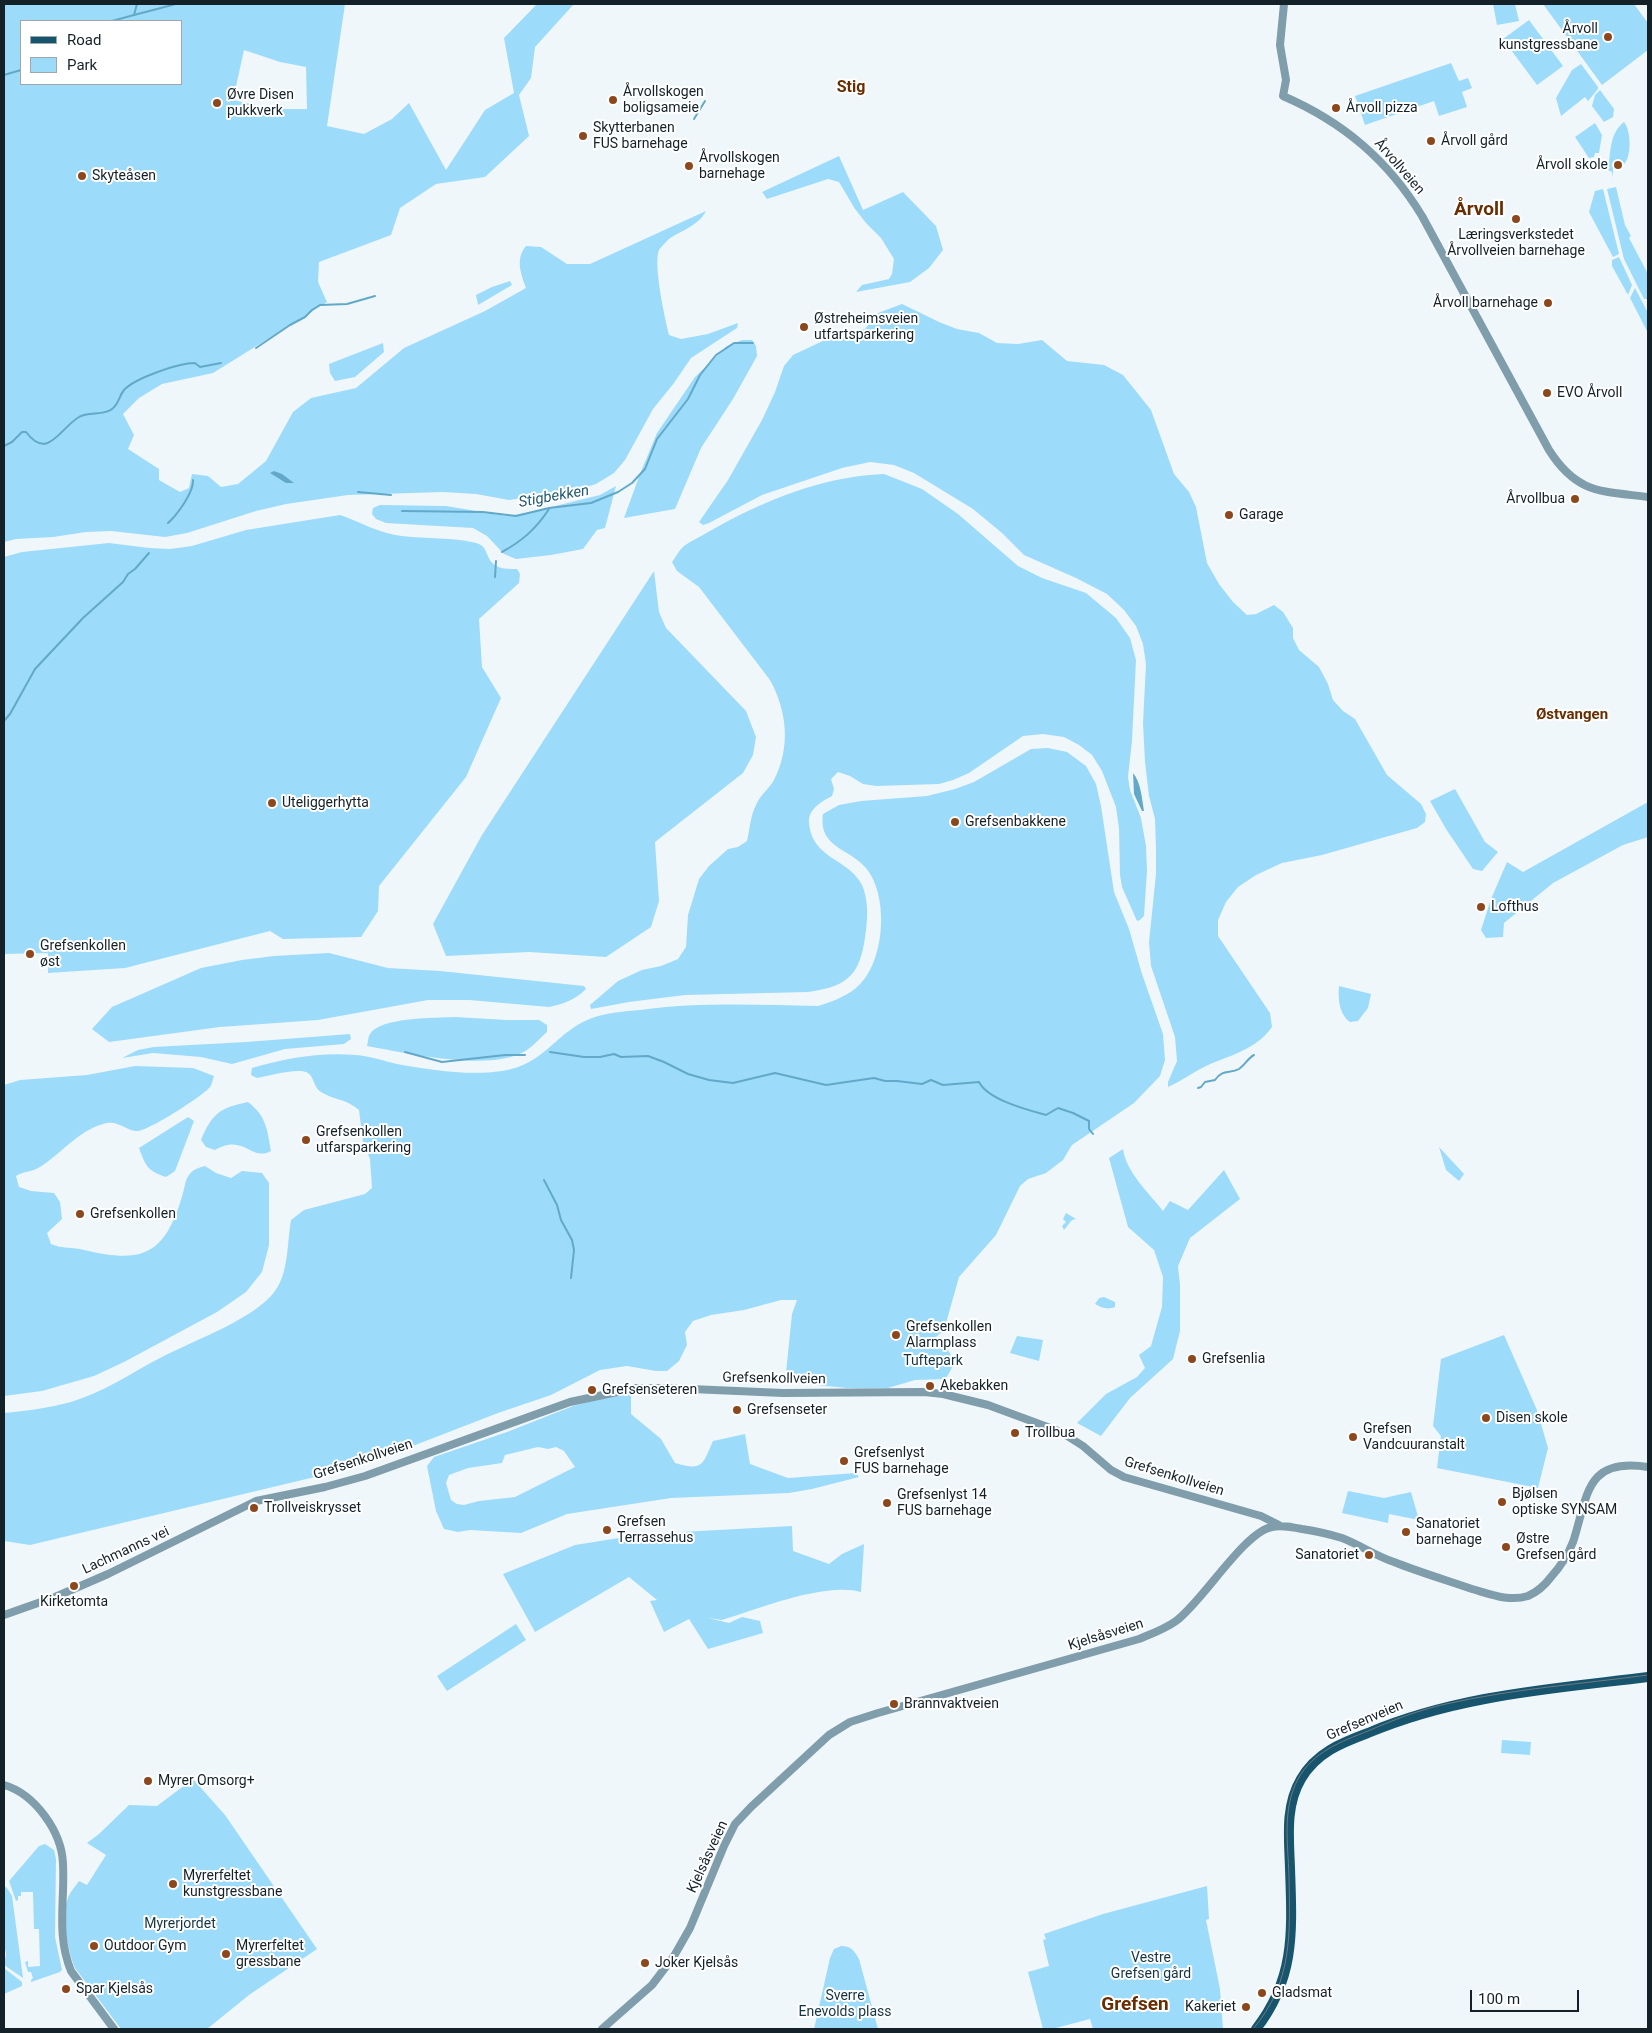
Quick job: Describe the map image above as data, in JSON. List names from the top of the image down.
{
  "streets": {
    "main road": ["Grefsenveien"],
    "street": [
      "Årvollveien",
      "Grefsenkollveien",
      "Lachmanns vei",
      "Kjelsåsveien"
    ]
  },
  "crossings": [
    ["Grefsenkollveien", "Lachmanns vei"],
    ["Grefsenkollveien", "Kjelsåsveien"]
  ],
  "districts": [
    "Stig",
    "Årvoll",
    "Østvangen",
    "Grefsen"
  ],
  "water": ["Stigbekken"],
  "parks": [
    "Tuftepark",
    "Myrerjordet",
    "Vestre Grefsen gård",
    "Sverre Enevolds plass"
  ],
  "places": [
    "Årvoll kunstgressbane",
    "Årvollskogen boligsameie",
    "Øvre Disen pukkverk",
    "Årvoll pizza",
    "Skytterbanen FUS barnehage",
    "Årvoll gård",
    "Årvoll skole",
    "Årvollskogen barnehage",
    "Skyteåsen",
    "Læringsverkstedet Årvollveien barnehage",
    "Årvoll barnehage",
    "Østreheimsveien utfartsparkering",
    "EVO Årvoll",
    "Årvollbua",
    "Garage",
    "Uteliggerhytta",
    "Grefsenbakkene",
    "Lofthus",
    "Grefsenkollen øst",
    "Grefsenkollen utfarsparkering",
    "Grefsenkollen",
    "Grefsenkollen Alarmplass",
    "Grefsenlia",
    "Akebakken",
    "Grefsenseteren",
    "Grefsenseter",
    "Disen skole",
    "Trollbua",
    "Grefsen Vandcuuranstalt",
    "Grefsenlyst FUS barnehage",
    "Bjølsen optiske SYNSAM",
    "Grefsenlyst 14 FUS barnehage",
    "Trollveiskrysset",
    "Grefsen Terrassehus",
    "Sanatoriet barnehage",
    "Østre Grefsen gård",
    "Sanatoriet",
    "Kirketomta",
    "Brannvaktveien",
    "Myrer Omsorg+",
    "Myrerfeltet kunstgressbane",
    "Outdoor Gym",
    "Myrerfeltet gressbane",
    "Joker Kjelsås",
    "Spar Kjelsås",
    "Gladsmat",
    "Kakeriet"
  ],
  "legend": ["Road", "Park"],
  "scale_bar": "100 m"
}
